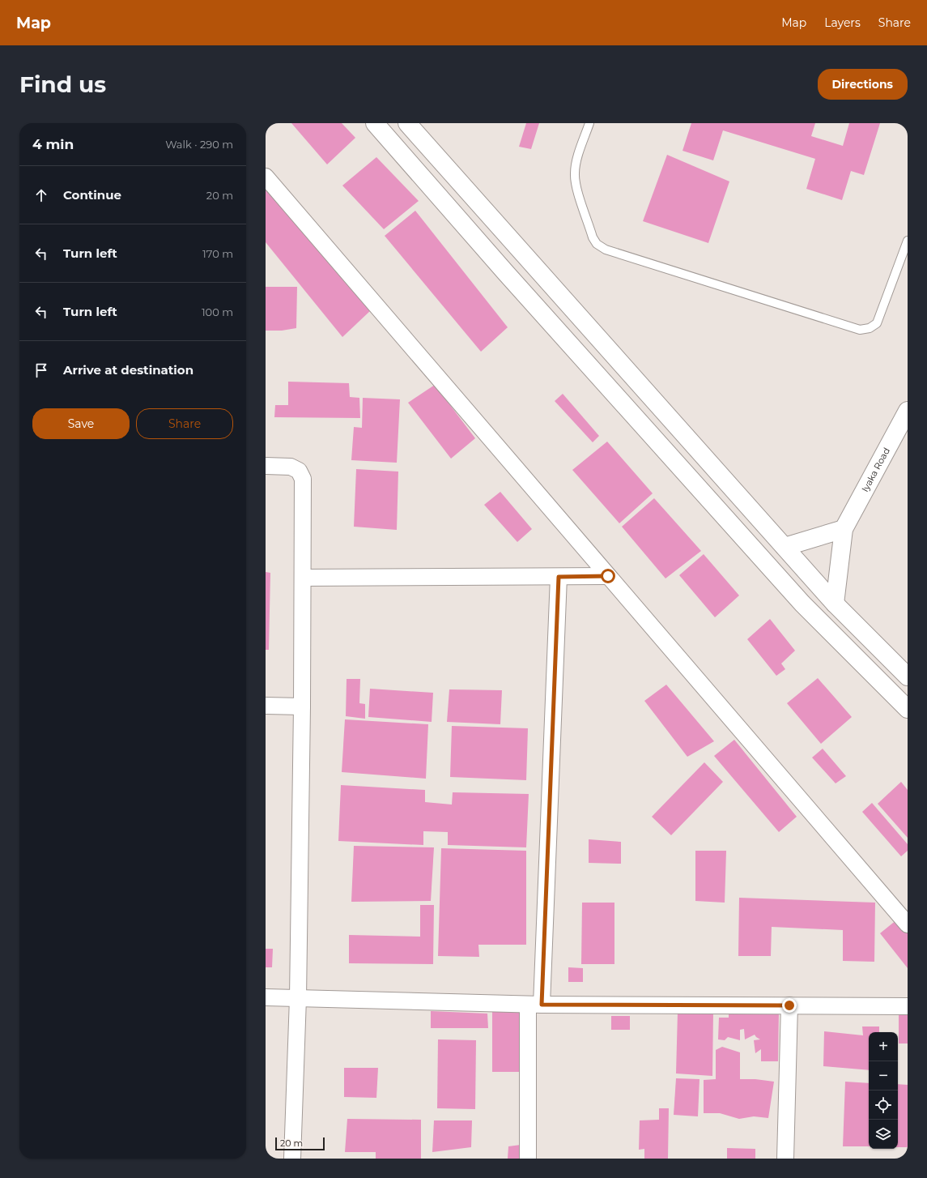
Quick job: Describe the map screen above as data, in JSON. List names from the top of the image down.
{
  "streets": {
    "main road": ["Iyaka Road"]
  },
  "scale_bar": "20 m",
  "page": {
    "header": "Map",
    "nav": ["Map", "Layers", "Share"],
    "buttons": [
      "Directions",
      ["Save", "Share"]
    ],
    "title": "Find us",
    "heading": ["4 min", "Walk · 290 m"],
    "list": [
      ["Continue", "20 m"],
      ["Turn left", "170 m"],
      ["Turn left", "100 m"],
      "Arrive at destination"
    ],
    "map_buttons": ["+", "−"],
    "scale": "20 m"
  }
}
